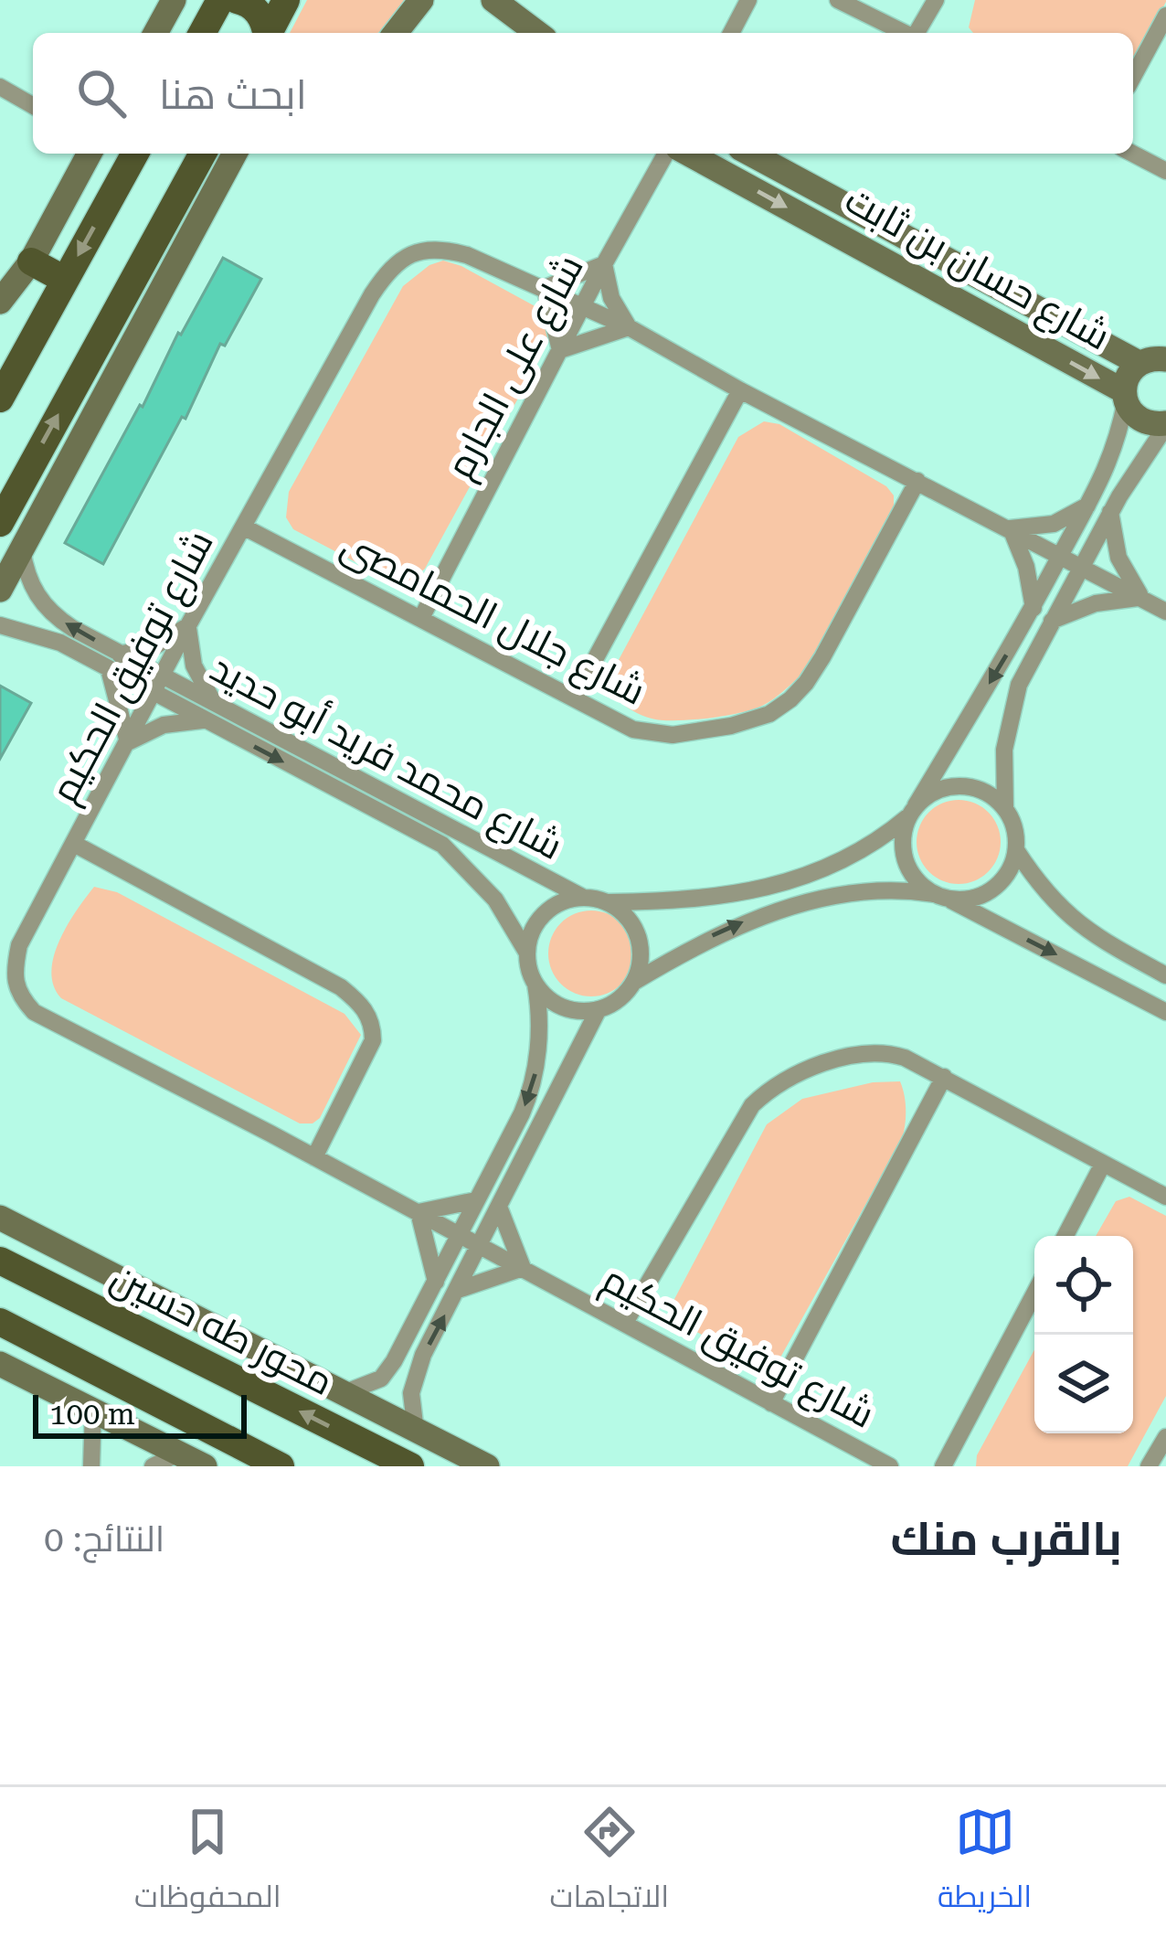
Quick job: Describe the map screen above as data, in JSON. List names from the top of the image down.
{
  "streets": {
    "main road": ["محور طه حسين"],
    "street": [
      "شارع حسان بن ثابت",
      "شارع على الجارم",
      "شارع جلال الحمامصى",
      "شارع توفيق الحكيم",
      "شارع محمد فريد أبو حديد"
    ]
  },
  "crossings": [
    ["شارع على الجارم", "شارع جلال الحمامصى"],
    ["شارع على الجارم", "شارع توفيق الحكيم"],
    ["شارع جلال الحمامصى", "شارع توفيق الحكيم"],
    ["شارع توفيق الحكيم", "شارع محمد فريد أبو حديد"]
  ],
  "scale_bar": "100 m",
  "page": {
    "search": "ابحث هنا",
    "scale": "100 m",
    "heading": ["بالقرب منك", "النتائج: 0"],
    "nav": ["الخريطة", "الاتجاهات", "المحفوظات"]
  }
}
